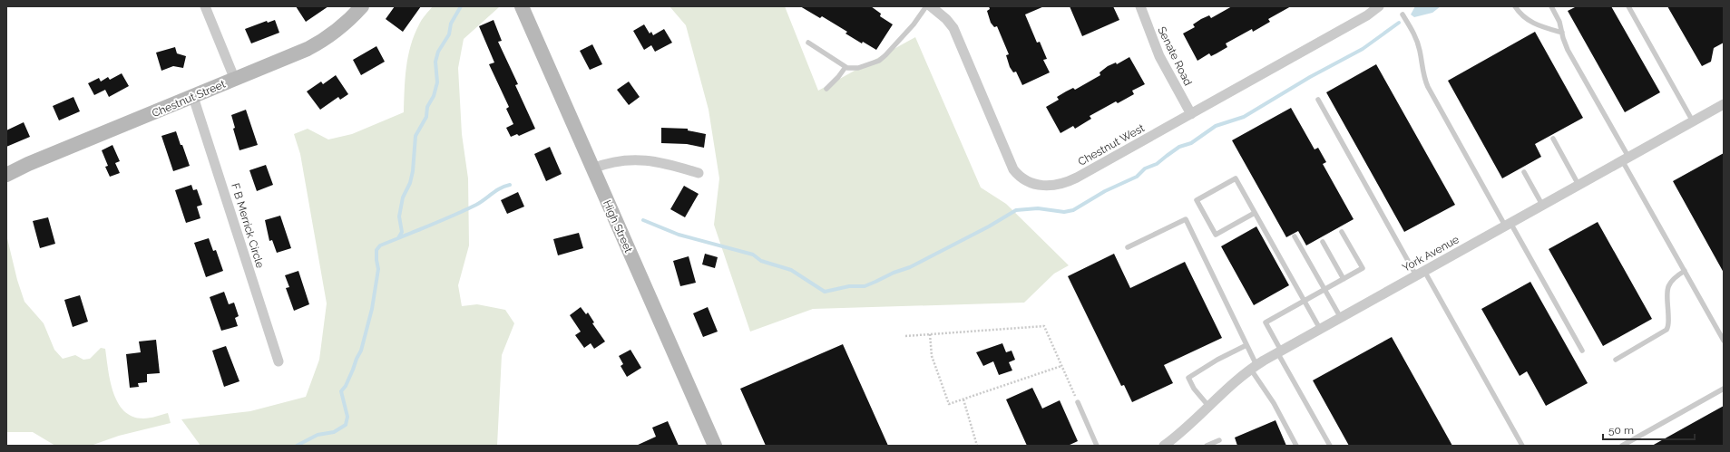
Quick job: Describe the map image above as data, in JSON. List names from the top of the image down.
{
  "streets": {
    "main road": ["Chestnut Street", "High Street"],
    "street": [
      "Senate Road",
      "Chestnut West",
      "F B Merrick Circle",
      "York Avenue"
    ]
  },
  "crossings": [
    ["Senate Road", "Chestnut West"],
    ["Chestnut Street", "F B Merrick Circle"]
  ],
  "scale_bar": "50 m"
}
